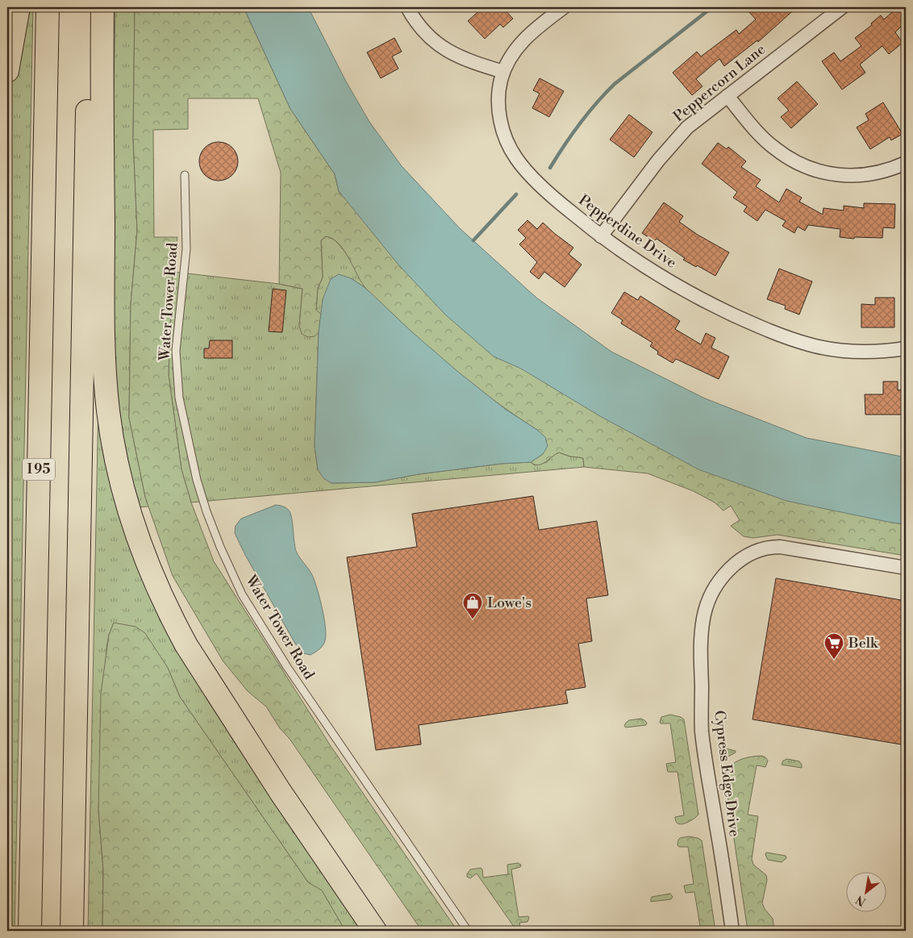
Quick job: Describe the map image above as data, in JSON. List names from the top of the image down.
{
  "streets": {
    "highway": ["I 95"],
    "street": ["Peppercorn Lane", "Pepperdine Drive", "Cypress Edge Drive"],
    "lane": ["Water Tower Road"]
  },
  "crossings": [
    ["Peppercorn Lane", "Pepperdine Drive"]
  ],
  "places": {
    "shop": ["Lowe's"],
    "supermarket": ["Belk"]
  },
  "north": "bottom left"
}
